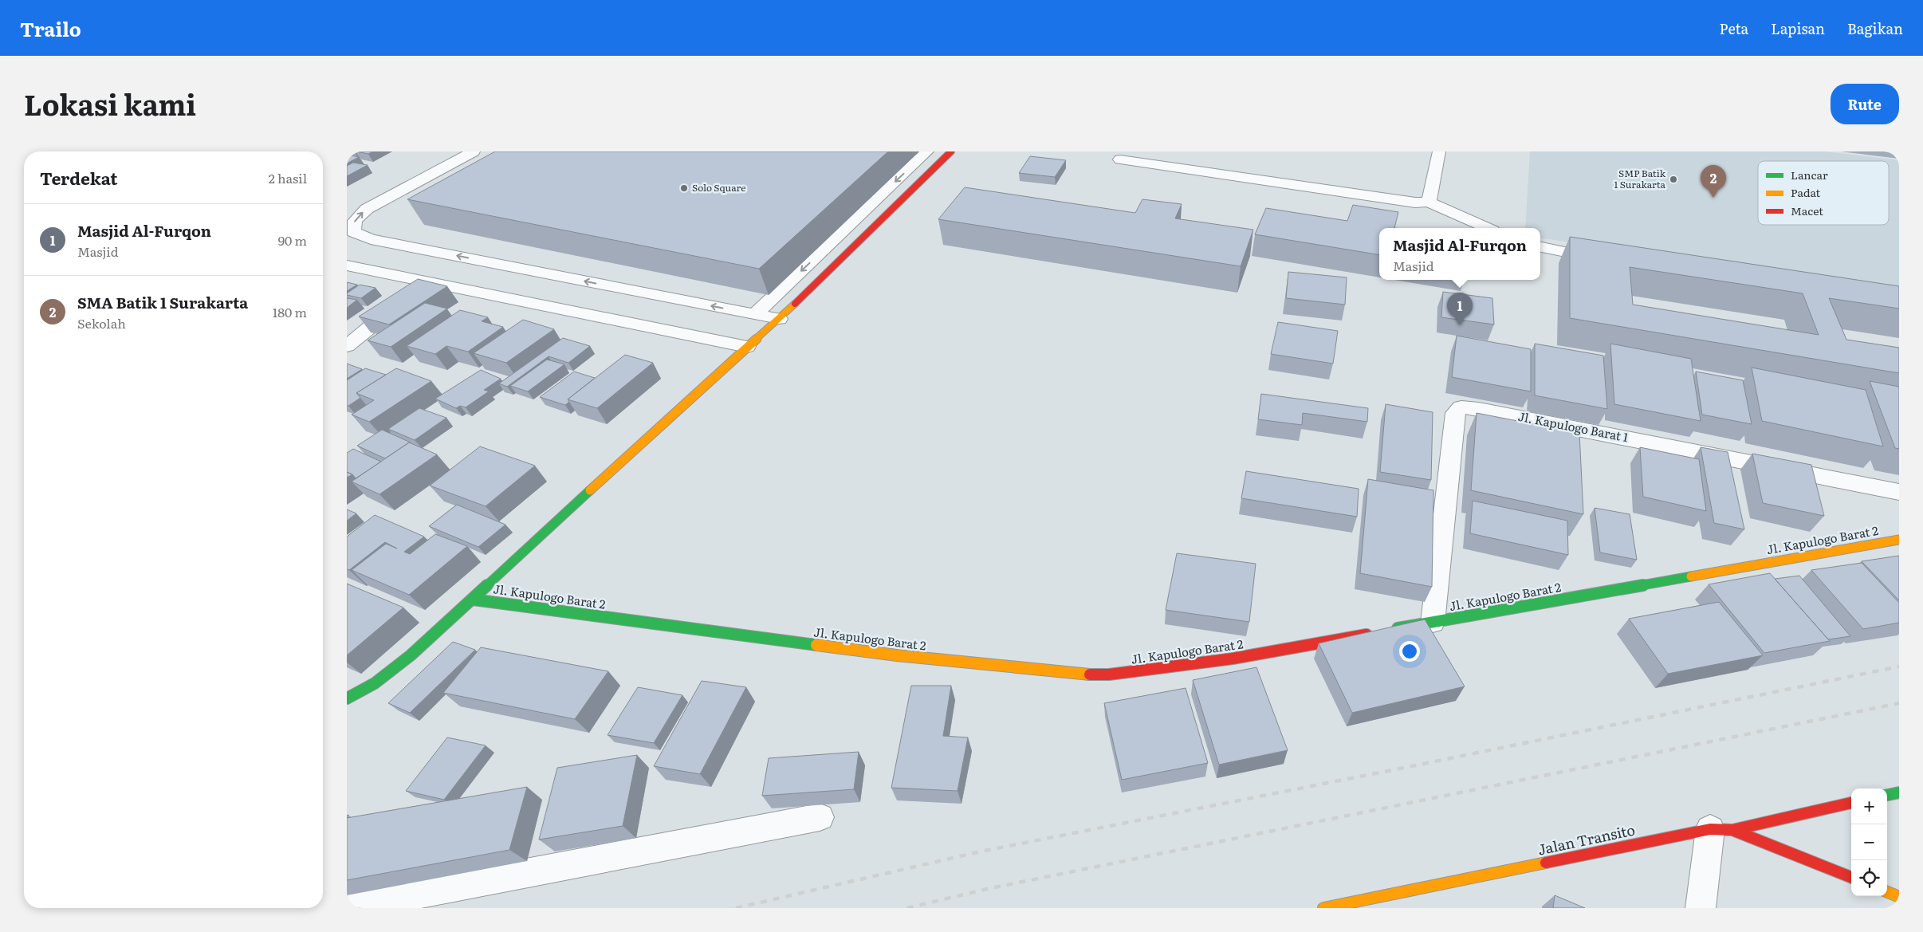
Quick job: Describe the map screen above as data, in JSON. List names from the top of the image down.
{
  "streets": {
    "street": ["Jl. Kapulogo Barat 1", "Jl. Kapulogo Barat 2", "Jalan Transito"]
  },
  "crossings": [
    ["Jl. Kapulogo Barat 1", "Jl. Kapulogo Barat 2"]
  ],
  "places": ["SMP Batik 1 Surakarta", "Solo Square"],
  "legend": ["Lancar", "Padat", "Macet"],
  "page": {
    "header": "Trailo",
    "nav": ["Peta", "Lapisan", "Bagikan"],
    "title": "Lokasi kami",
    "buttons": "Rute",
    "heading": ["Terdekat", "2 hasil"],
    "pins": ["2", "1"],
    "list": [
      {
        "mark": "1",
        "name": "Masjid Al-Furqon",
        "note": "Masjid",
        "value": "90 m"
      },
      {
        "mark": "2",
        "name": "SMA Batik 1 Surakarta",
        "note": "Sekolah",
        "value": "180 m"
      }
    ],
    "popup": ["Masjid Al-Furqon", "Masjid"],
    "map_buttons": ["+", "−"]
  }
}
